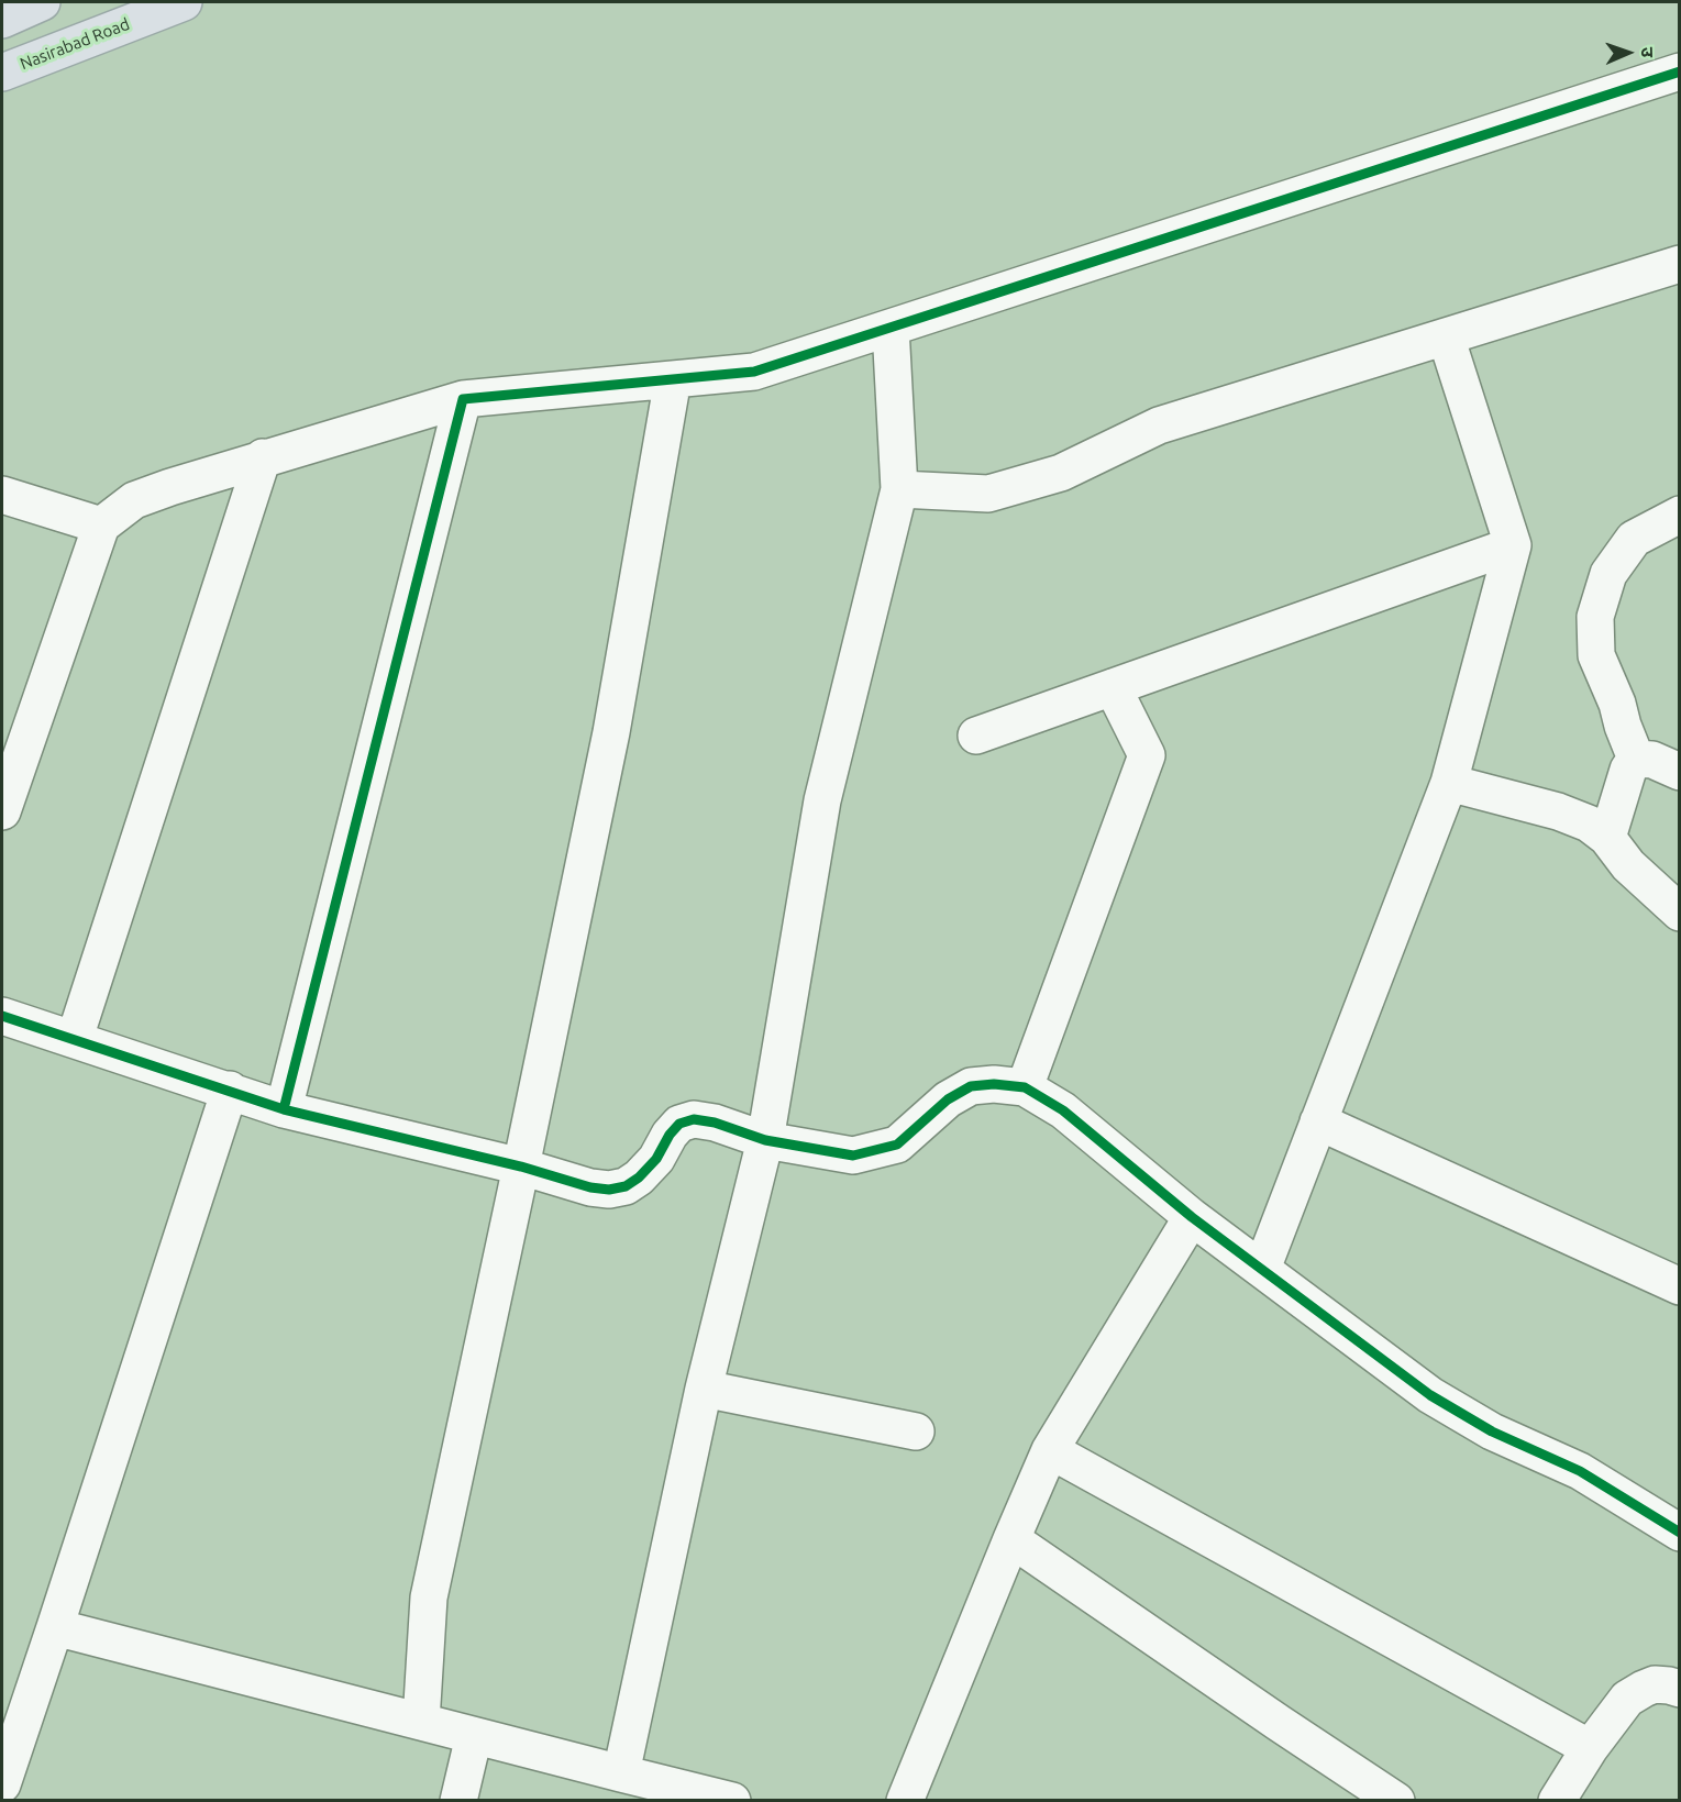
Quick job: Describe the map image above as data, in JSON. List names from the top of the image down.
{
  "streets": {
    "highway": ["Nasirabad Road"]
  },
  "north": "right"
}
